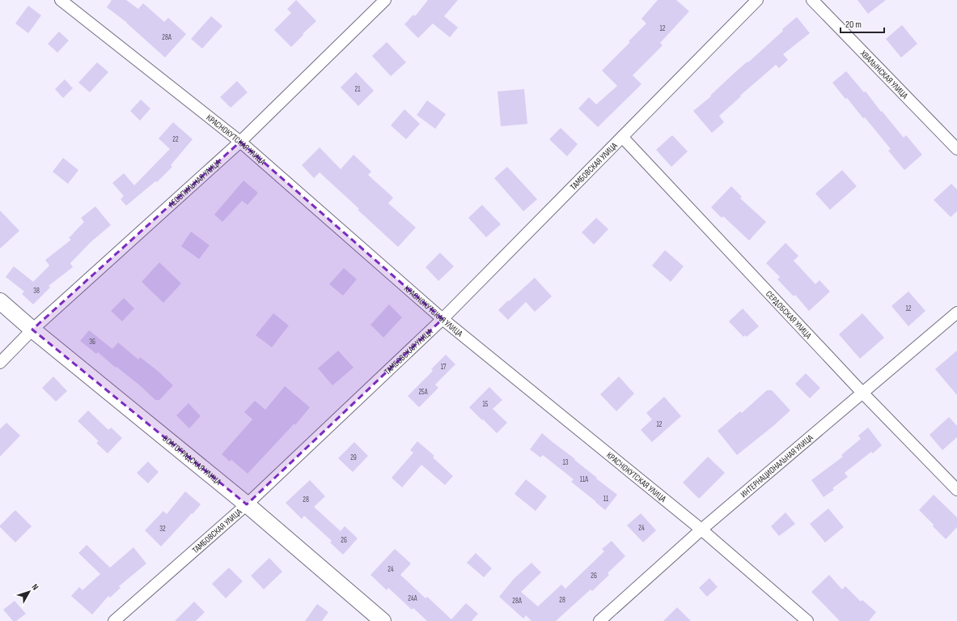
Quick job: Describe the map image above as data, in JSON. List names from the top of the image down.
{
  "streets": {
    "street": [
      "ХВАЛЫНСКАЯ УЛИЦА",
      "КРАСНОКУТСКАЯ УЛИЦА",
      "ТАМБОВСКАЯ УЛИЦА",
      "ЛЕСОПИЛЬНАЯ УЛИЦА",
      "СЕРДОБСКАЯ УЛИЦА",
      "ВОЛГОГРАДСКАЯ УЛИЦА",
      "ИНТЕРНАЦИОНАЛЬНАЯ УЛИЦА"
    ]
  },
  "crossings": [
    ["КРАСНОКУТСКАЯ УЛИЦА", "ТАМБОВСКАЯ УЛИЦА"],
    ["КРАСНОКУТСКАЯ УЛИЦА", "ЛЕСОПИЛЬНАЯ УЛИЦА"],
    ["КРАСНОКУТСКАЯ УЛИЦА", "ИНТЕРНАЦИОНАЛЬНАЯ УЛИЦА"],
    ["ТАМБОВСКАЯ УЛИЦА", "СЕРДОБСКАЯ УЛИЦА"],
    ["ТАМБОВСКАЯ УЛИЦА", "ВОЛГОГРАДСКАЯ УЛИЦА"],
    ["ЛЕСОПИЛЬНАЯ УЛИЦА", "ВОЛГОГРАДСКАЯ УЛИЦА"],
    ["СЕРДОБСКАЯ УЛИЦА", "ИНТЕРНАЦИОНАЛЬНАЯ УЛИЦА"]
  ],
  "house_numbers": [
    "12",
    "28А",
    "21",
    "22",
    "38",
    "12",
    "36",
    "17",
    "25А",
    "15",
    "12",
    "29",
    "13",
    "11А",
    "11",
    "28",
    "24",
    "32",
    "26",
    "24",
    "26",
    "24А",
    "28",
    "28А"
  ],
  "scale_bar": "20 m",
  "north": "top right"
}
